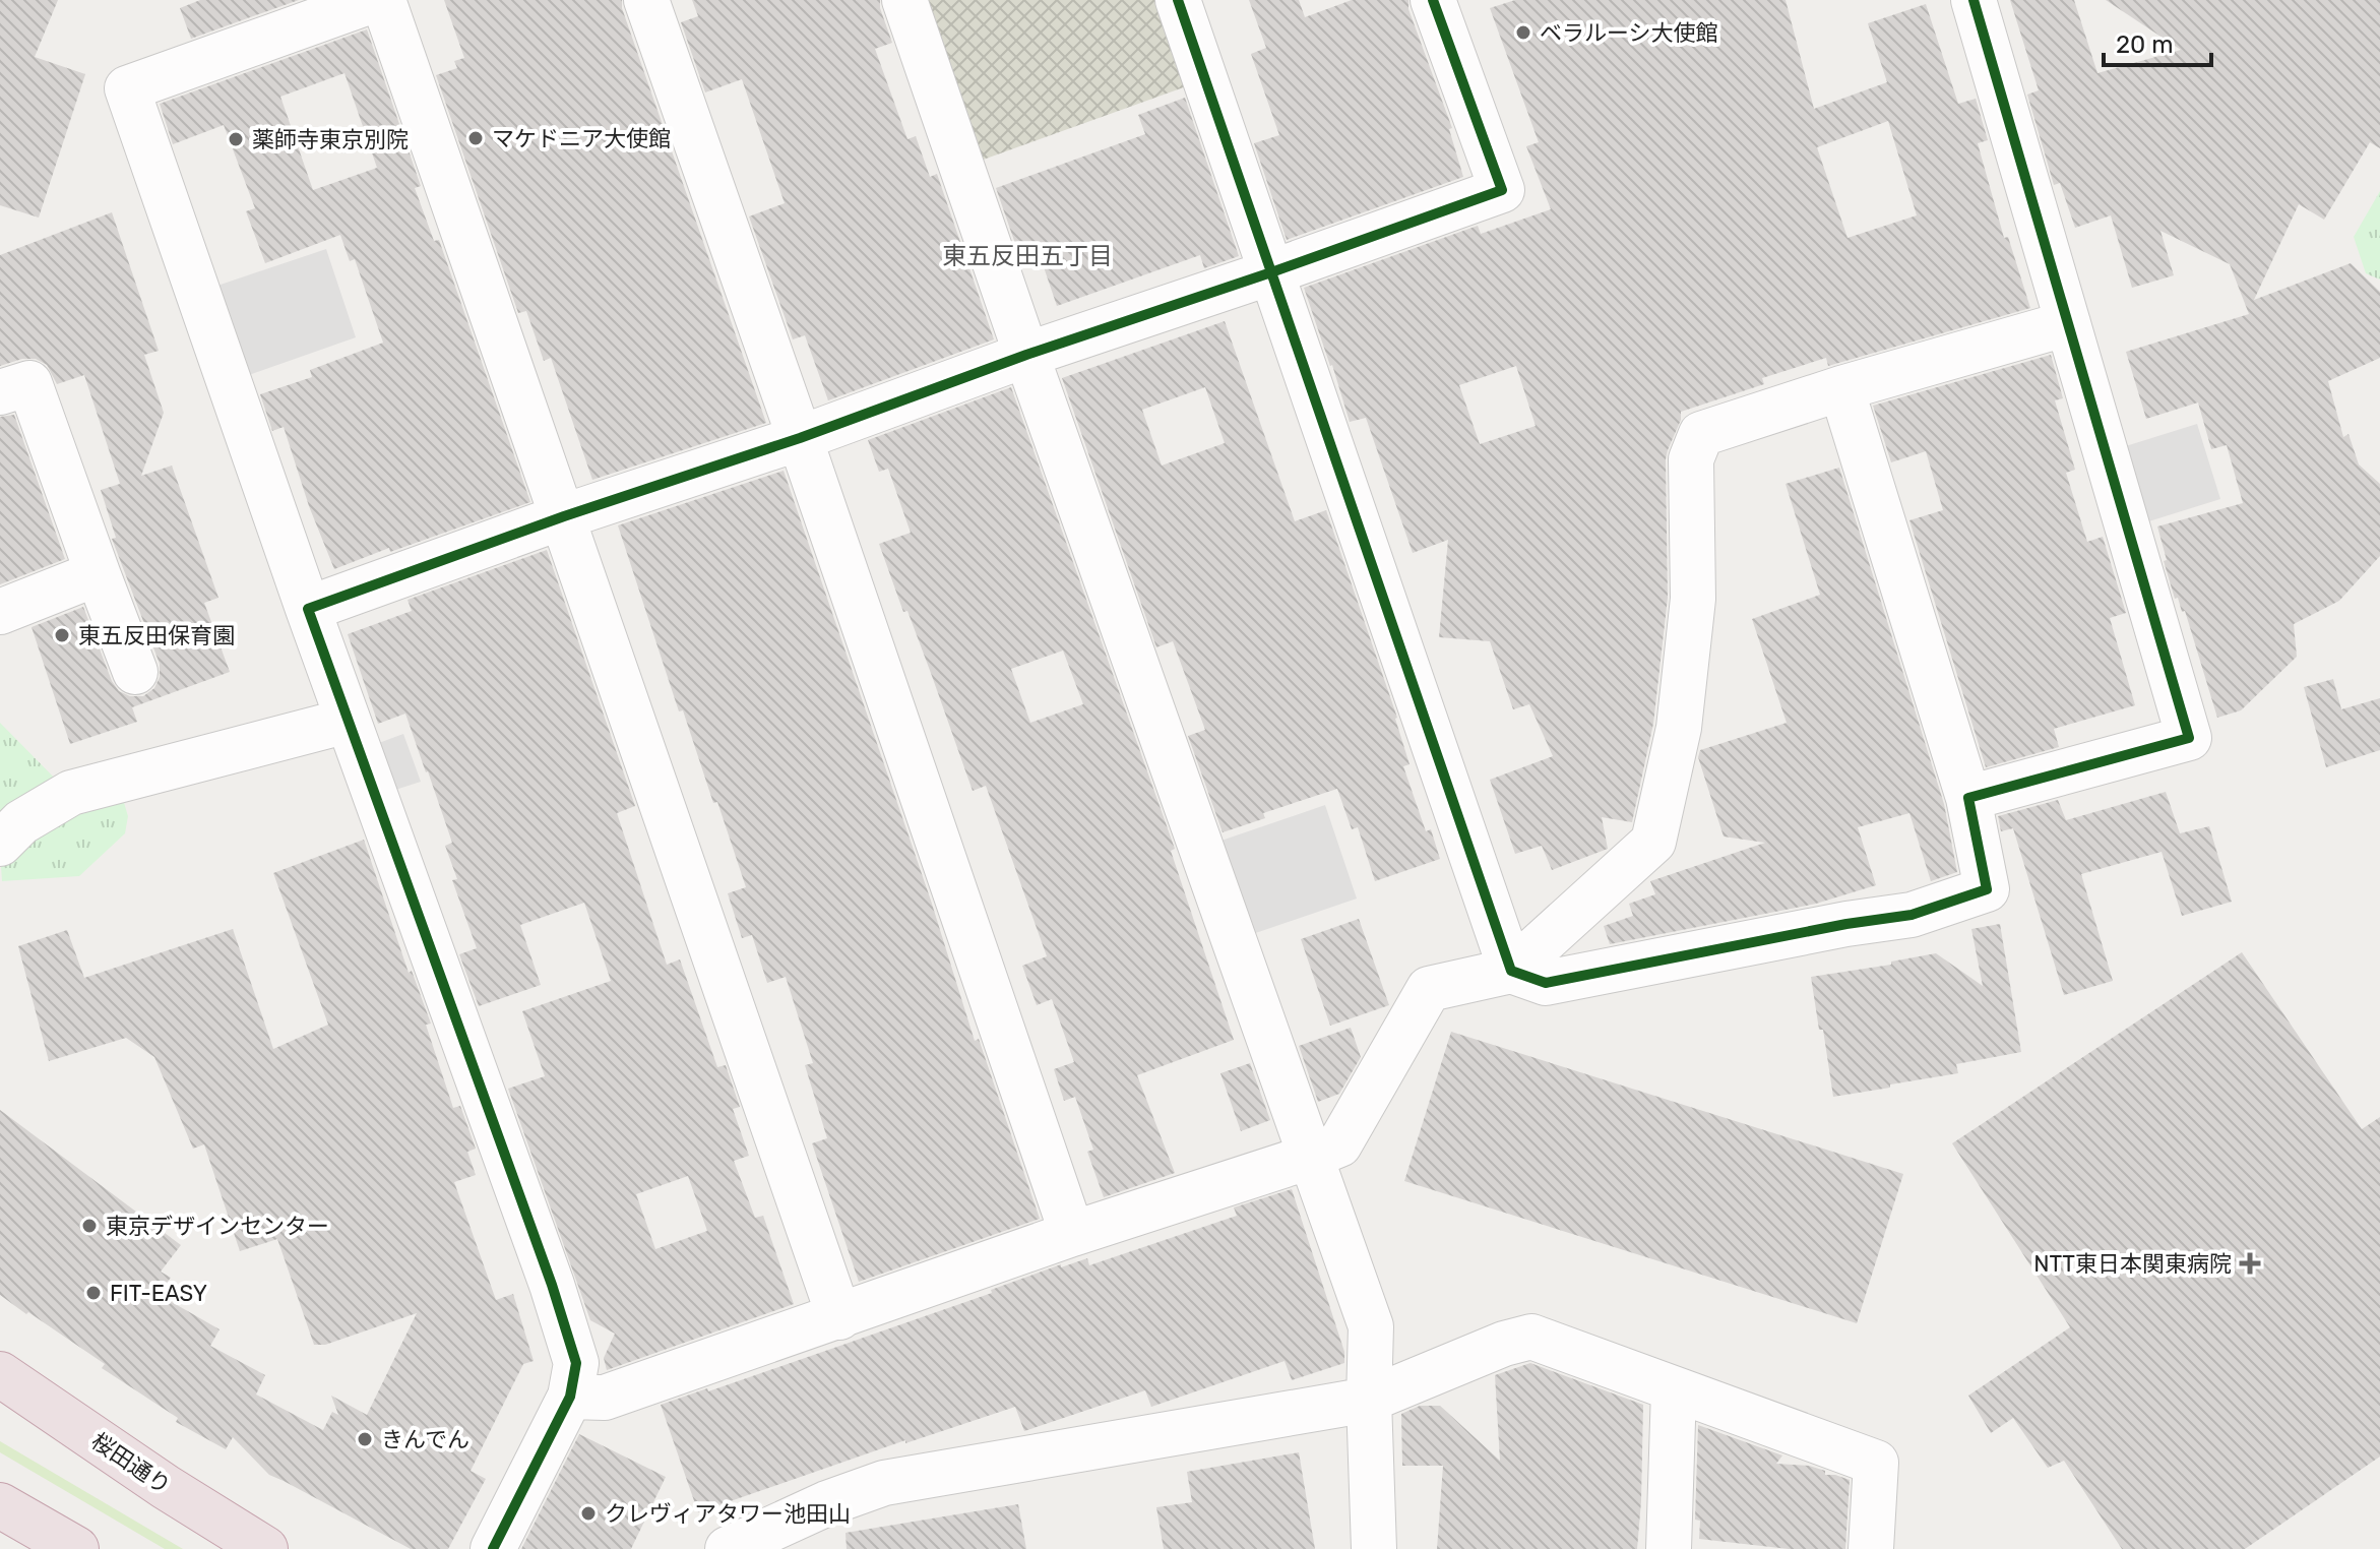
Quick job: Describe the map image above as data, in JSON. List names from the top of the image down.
{
  "streets": {
    "highway": ["桜田通り"]
  },
  "districts": ["東五反田五丁目"],
  "places": {
    "other": [
      "ベラルーシ大使館",
      "マケドニア大使館",
      "薬師寺東京別院",
      "東五反田保育園",
      "東京デザインセンター",
      "FIT-EASY",
      "きんでん",
      "クレヴィアタワー池田山"
    ],
    "health": ["NTT東日本関東病院"]
  },
  "scale_bar": "20 m"
}
